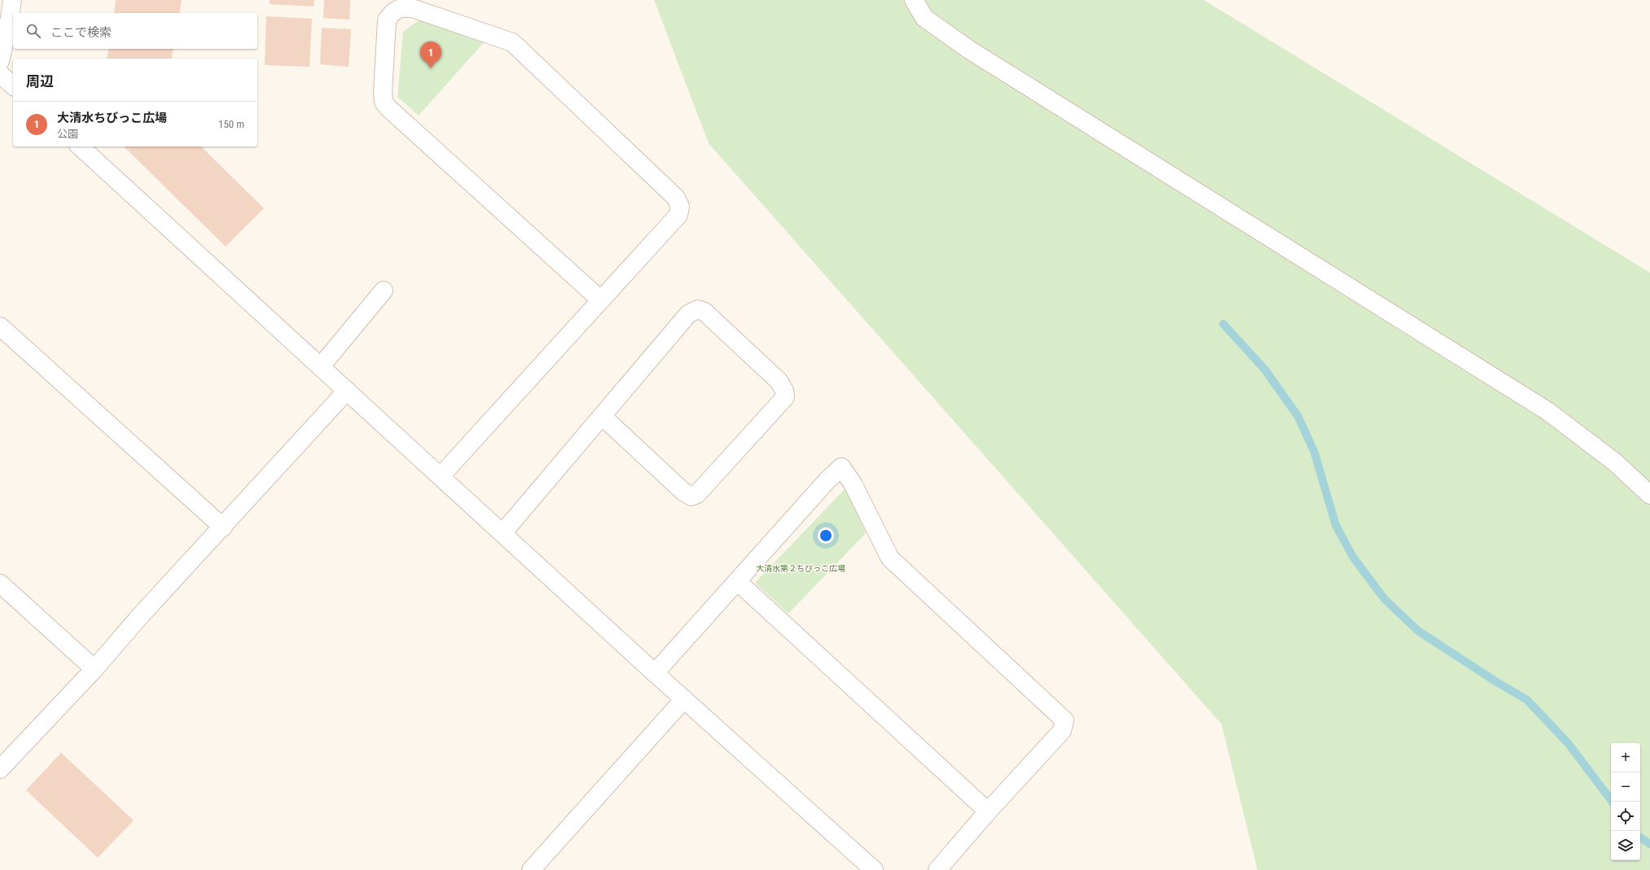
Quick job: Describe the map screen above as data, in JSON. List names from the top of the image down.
{
  "parks": ["大清水第２ちびっこ広場"],
  "page": {
    "search": "ここで検索",
    "pins": "1",
    "heading": "周辺",
    "list": [
      {
        "mark": "1",
        "name": "大清水ちびっこ広場",
        "note": "公園",
        "value": "150 m"
      }
    ],
    "map_buttons": ["+", "−"]
  }
}
